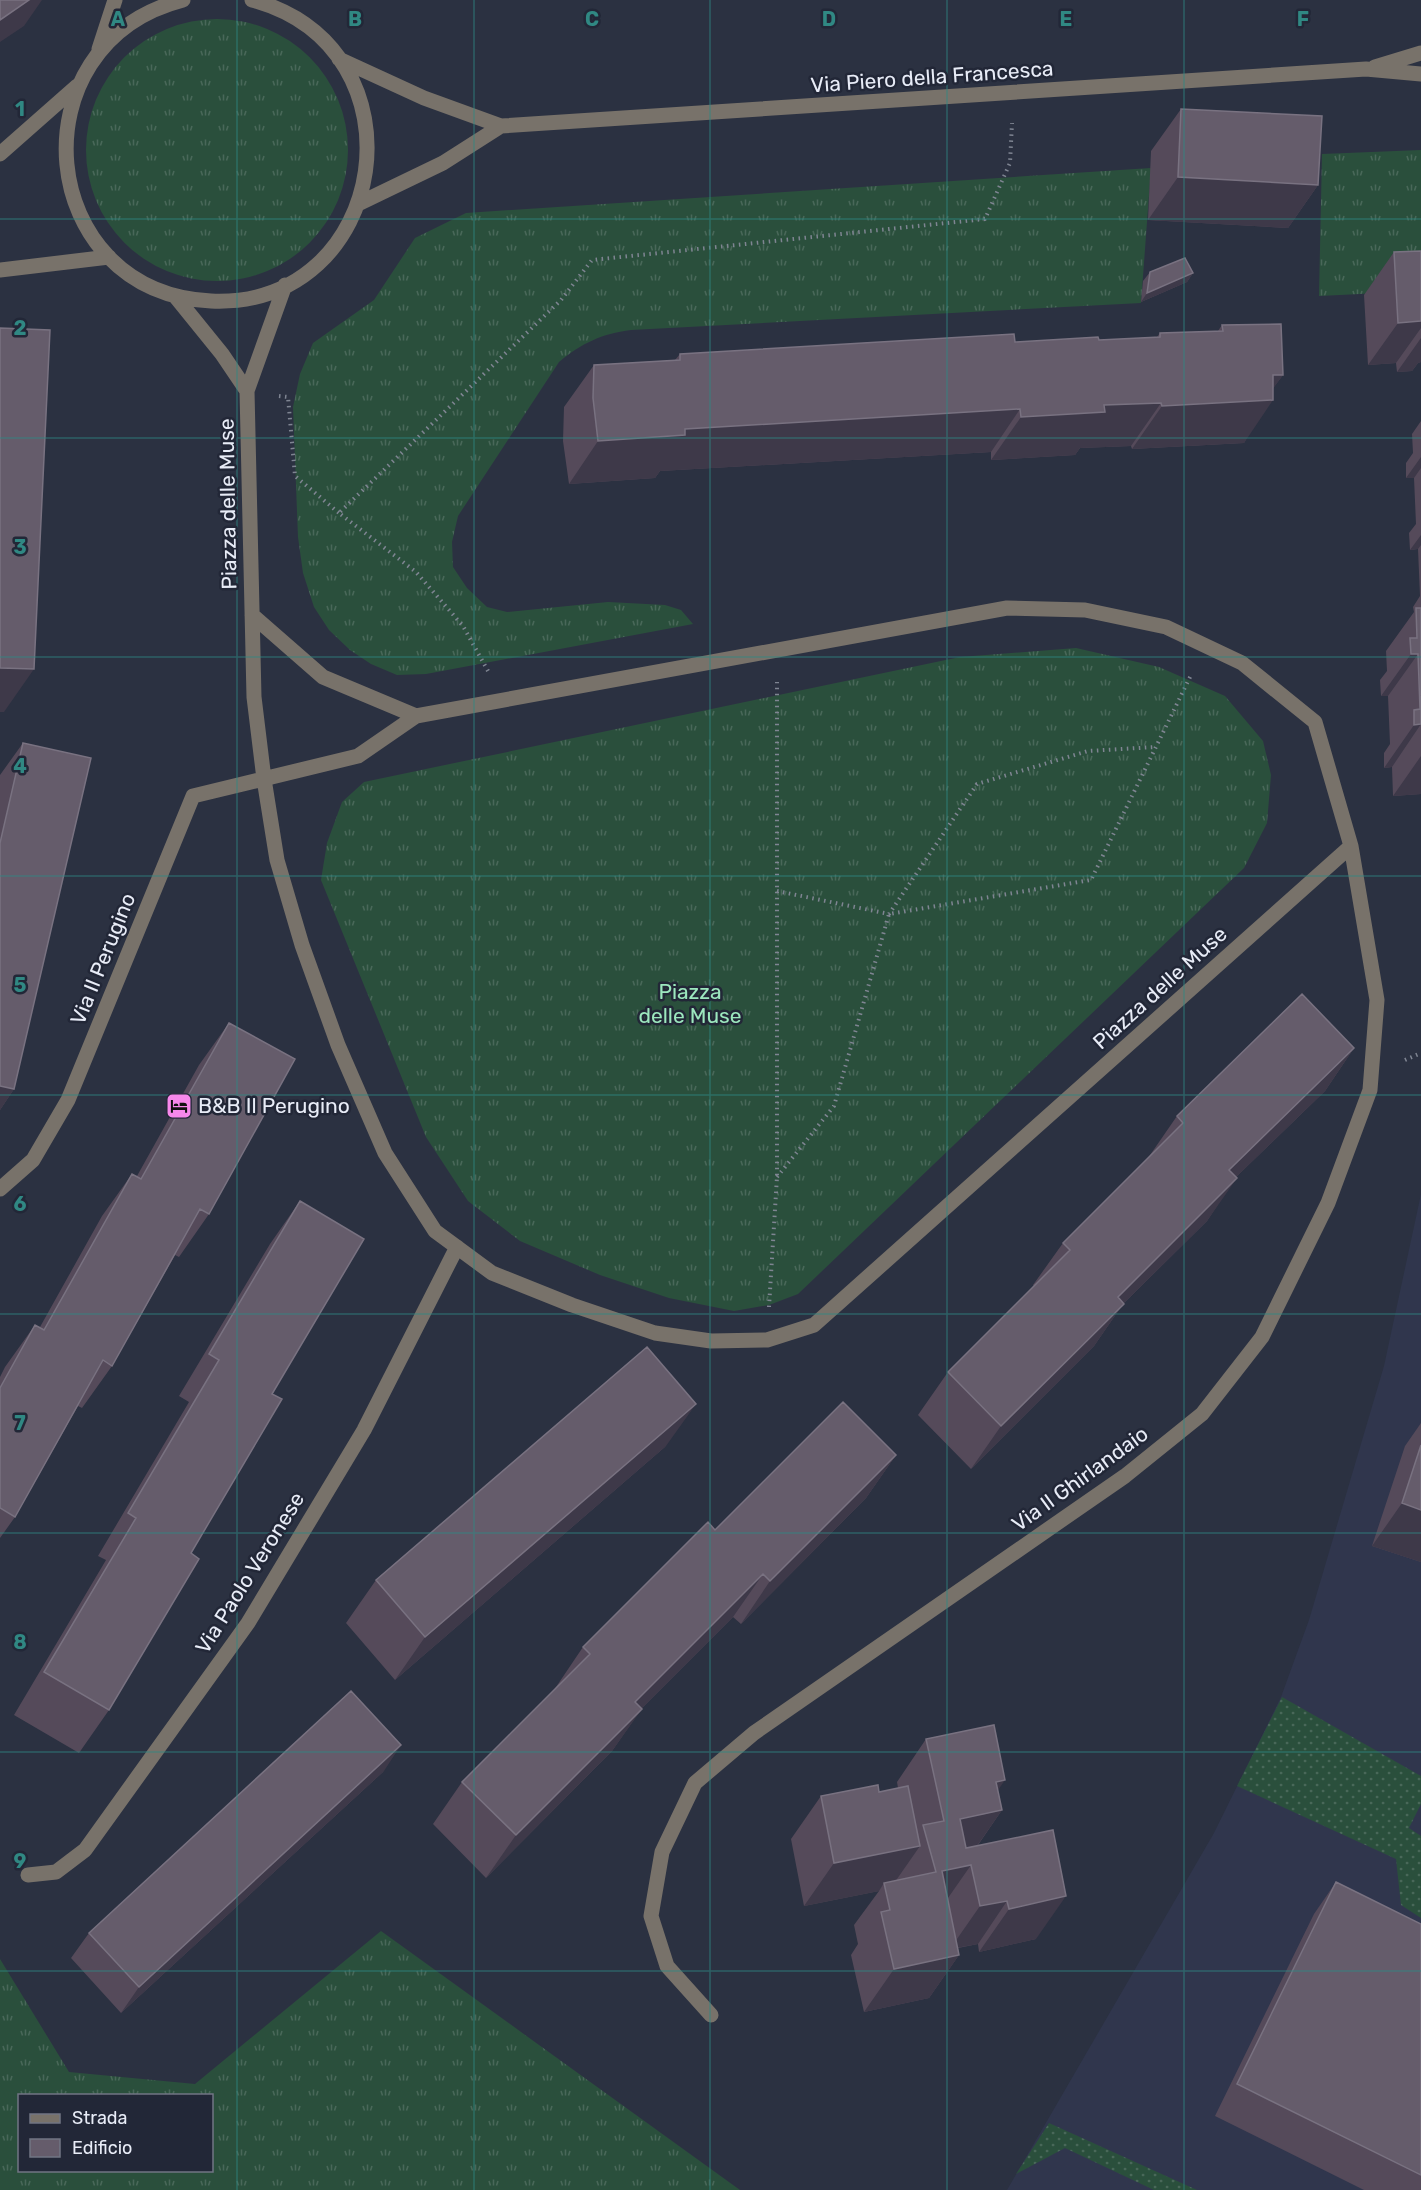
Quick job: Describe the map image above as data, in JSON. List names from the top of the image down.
{
  "streets": {
    "street": [
      "Via Piero della Francesca",
      "Piazza delle Muse",
      "Via Il Perugino",
      "Via Il Ghirlandaio",
      "Via Paolo Veronese"
    ]
  },
  "crossings": [
    ["Piazza delle Muse", "Via Il Perugino"],
    ["Piazza delle Muse", "Via Il Ghirlandaio"],
    ["Piazza delle Muse", "Via Paolo Veronese"]
  ],
  "parks": ["Piazza delle Muse"],
  "places": {
    "hotel": ["B&B Il Perugino"]
  },
  "legend": ["Strada", "Edificio"],
  "grid": {
    "columns": [
      "A",
      "B",
      "C",
      "D",
      "E",
      "F"
    ],
    "rows": [
      "1",
      "2",
      "3",
      "4",
      "5",
      "6",
      "7",
      "8",
      "9"
    ]
  }
}
